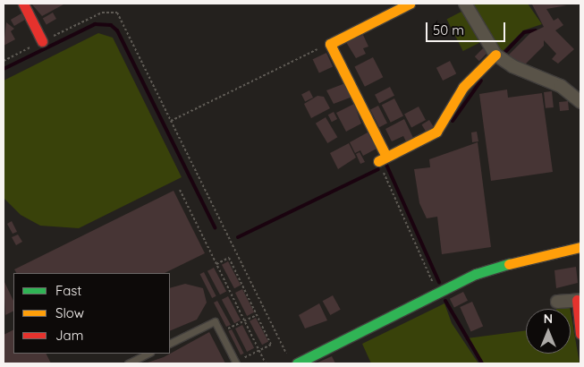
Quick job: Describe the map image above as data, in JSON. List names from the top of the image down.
{
  "legend": ["Fast", "Slow", "Jam"],
  "scale_bar": "50 m",
  "north": "top"
}
